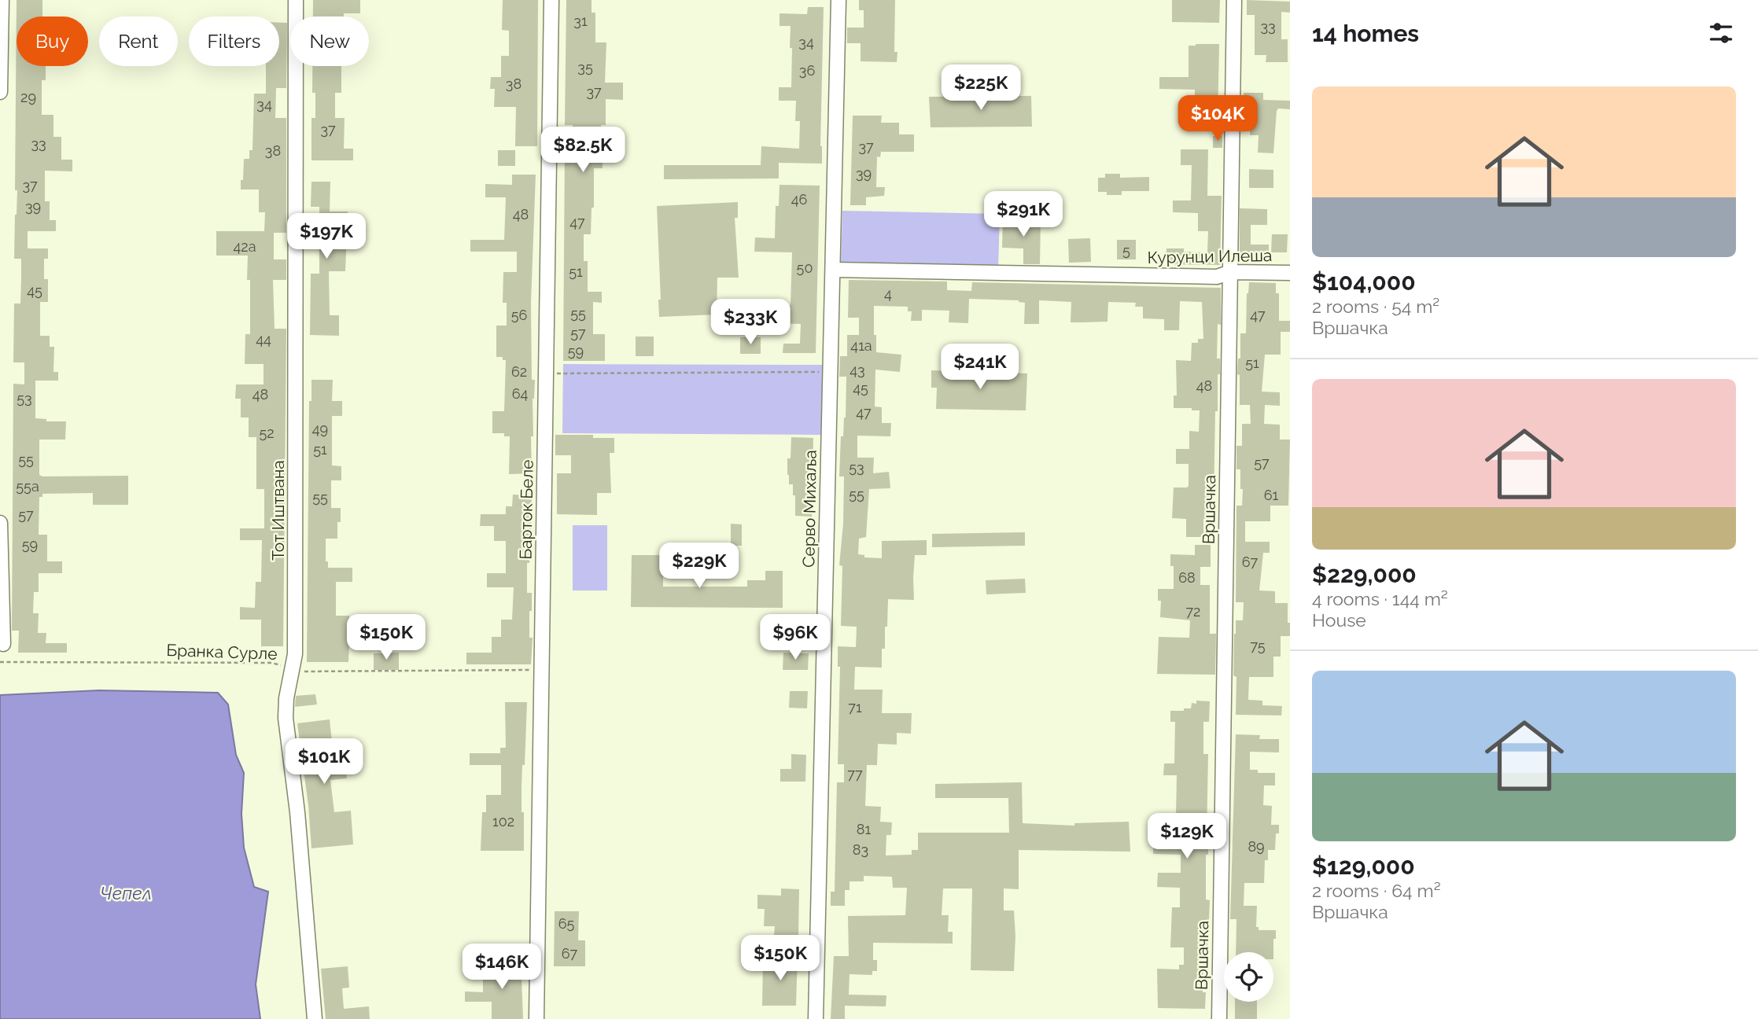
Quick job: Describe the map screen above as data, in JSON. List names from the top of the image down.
{
  "streets": {
    "street": [
      "Курунци Илеша",
      "Серво Михаља",
      "Барток Беле",
      "Вршачка",
      "Тот Иштвана"
    ],
    "path": ["Бранка Сурле"]
  },
  "crossings": [
    ["Курунци Илеша", "Серво Михаља"],
    ["Курунци Илеша", "Вршачка"],
    ["Барток Беле", "Бранка Сурле"],
    ["Тот Иштвана", "Бранка Сурле"]
  ],
  "water": ["Чепел"],
  "house_numbers": [
    "31",
    "33",
    "34",
    "35",
    "36",
    "38",
    "37",
    "29",
    "34",
    "37",
    "33",
    "37",
    "38",
    "39",
    "37",
    "46",
    "39",
    "48",
    "47",
    "42a",
    "5",
    "50",
    "51",
    "45",
    "4",
    "55",
    "56",
    "47",
    "57",
    "44",
    "41a",
    "59",
    "51",
    "43",
    "62",
    "48",
    "45",
    "64",
    "48",
    "53",
    "47",
    "49",
    "52",
    "51",
    "55",
    "57",
    "53",
    "55a",
    "55",
    "61",
    "55",
    "57",
    "59",
    "67",
    "68",
    "72",
    "75",
    "71",
    "77",
    "102",
    "81",
    "89",
    "83",
    "65",
    "67"
  ],
  "page": {
    "heading": "14 homes",
    "chip": [
      "Buy",
      "Rent",
      "Filters",
      "New"
    ],
    "price": [
      "$225K",
      "$104K",
      "$82.5K",
      "$291K",
      "$197K",
      "$233K",
      "$241K",
      "$229K",
      "$150K",
      "$96K",
      "$101K",
      "$129K",
      "$150K",
      "$146K"
    ],
    "list": [
      {
        "name": "$104,000",
        "note": "2 rooms · 54 m² · Вршачка"
      },
      {
        "name": "$229,000",
        "note": "4 rooms · 144 m² · House"
      },
      {
        "name": "$129,000",
        "note": "2 rooms · 64 m² · Вршачка"
      }
    ]
  }
}
